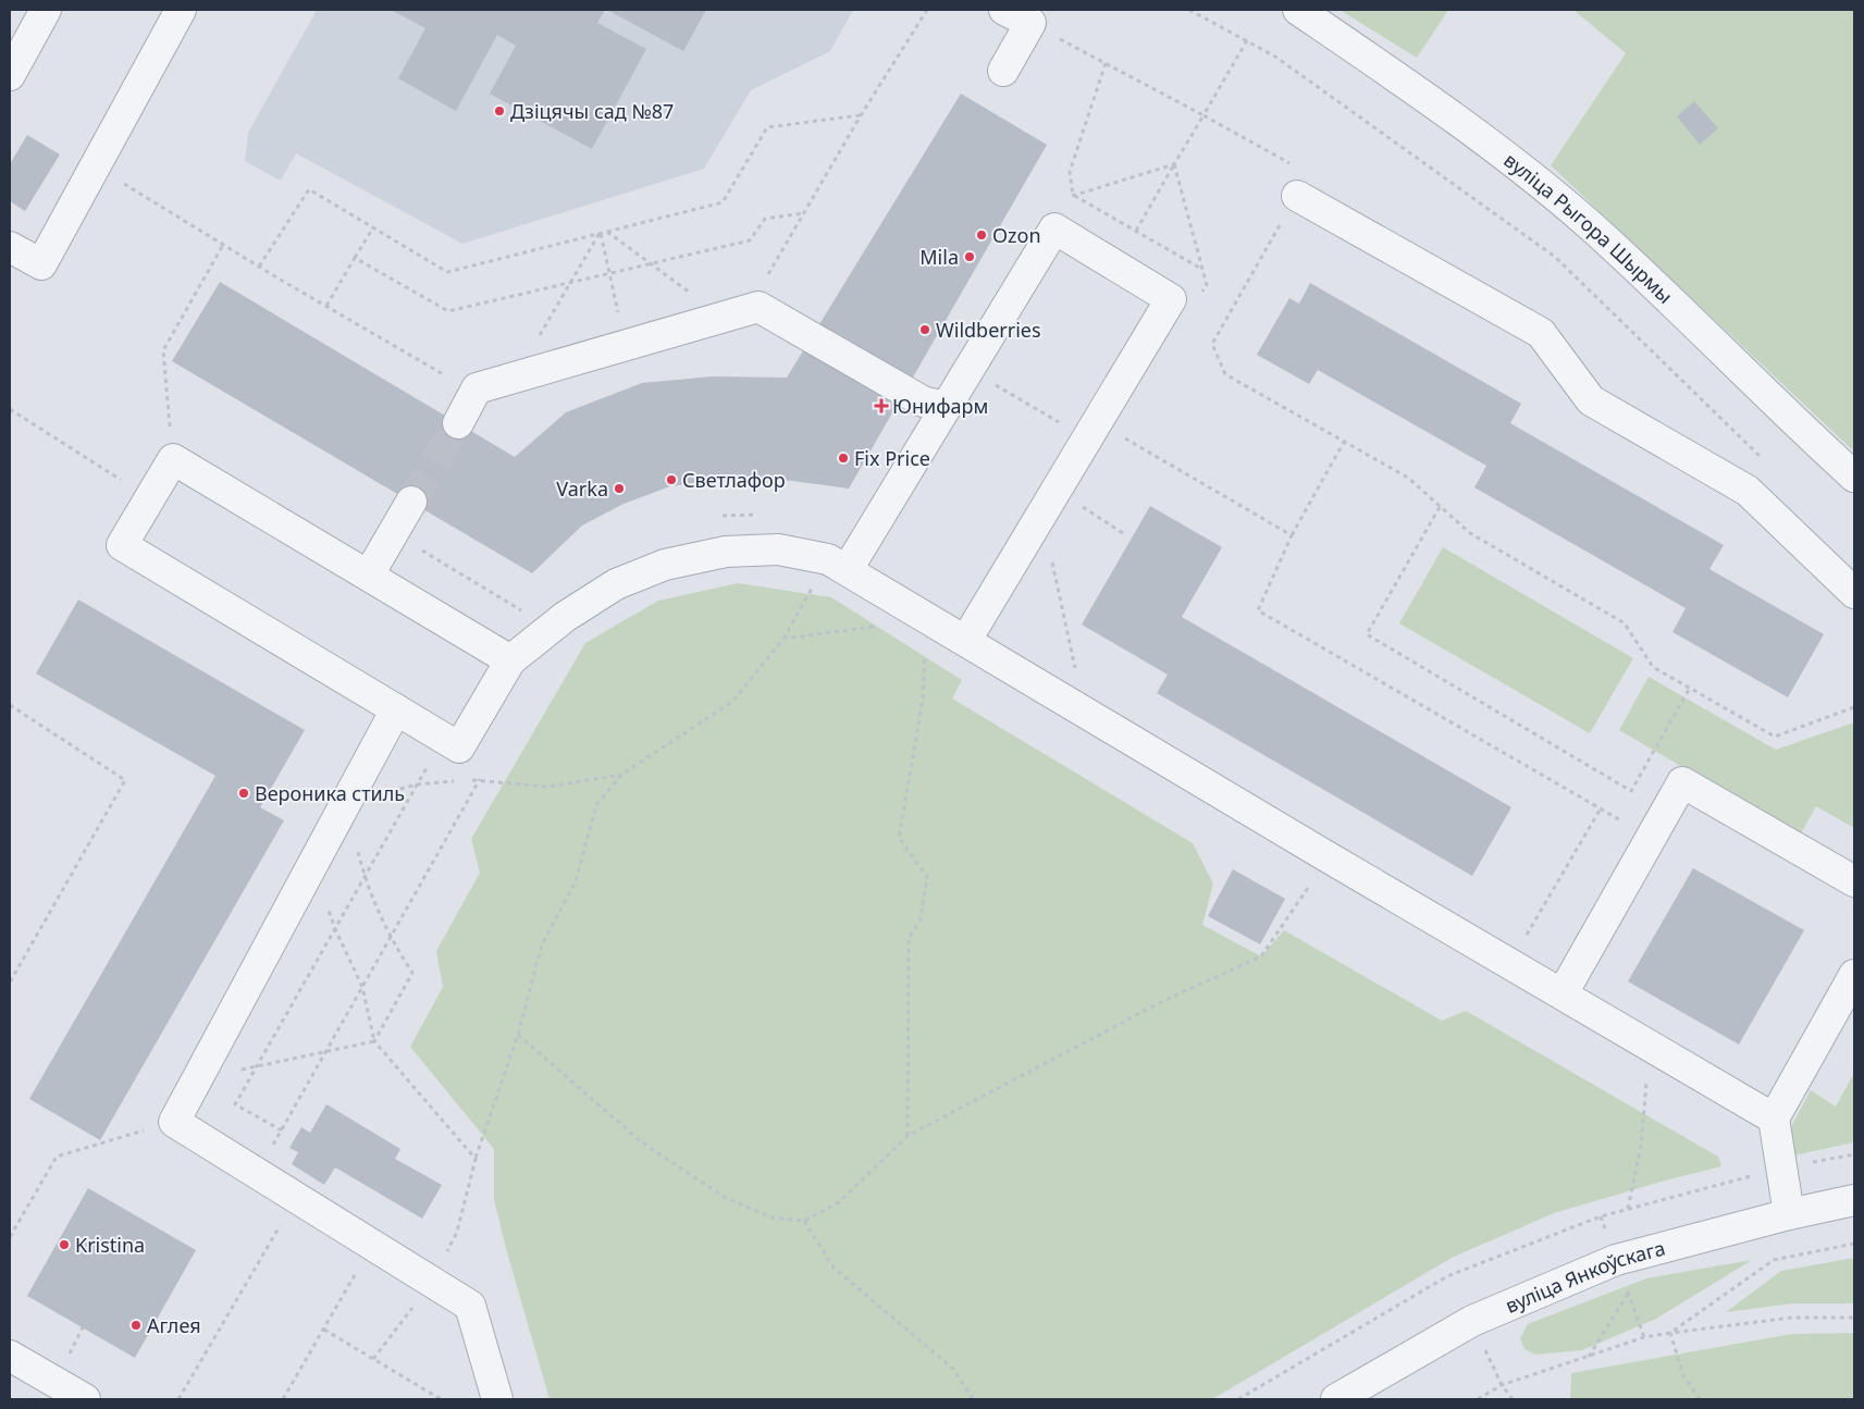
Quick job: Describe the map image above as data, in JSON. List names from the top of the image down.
{
  "streets": {
    "street": ["вуліца Рыгора Шырмы", "вуліца Янкоўскага"]
  },
  "places": {
    "other": [
      "Дзіцячы сад №87",
      "Ozon",
      "Mila",
      "Wildberries",
      "Fix Price",
      "Светлафор",
      "Varka",
      "Вероника стиль",
      "Kristina",
      "Аглея"
    ],
    "health": ["Юнифарм"]
  }
}
